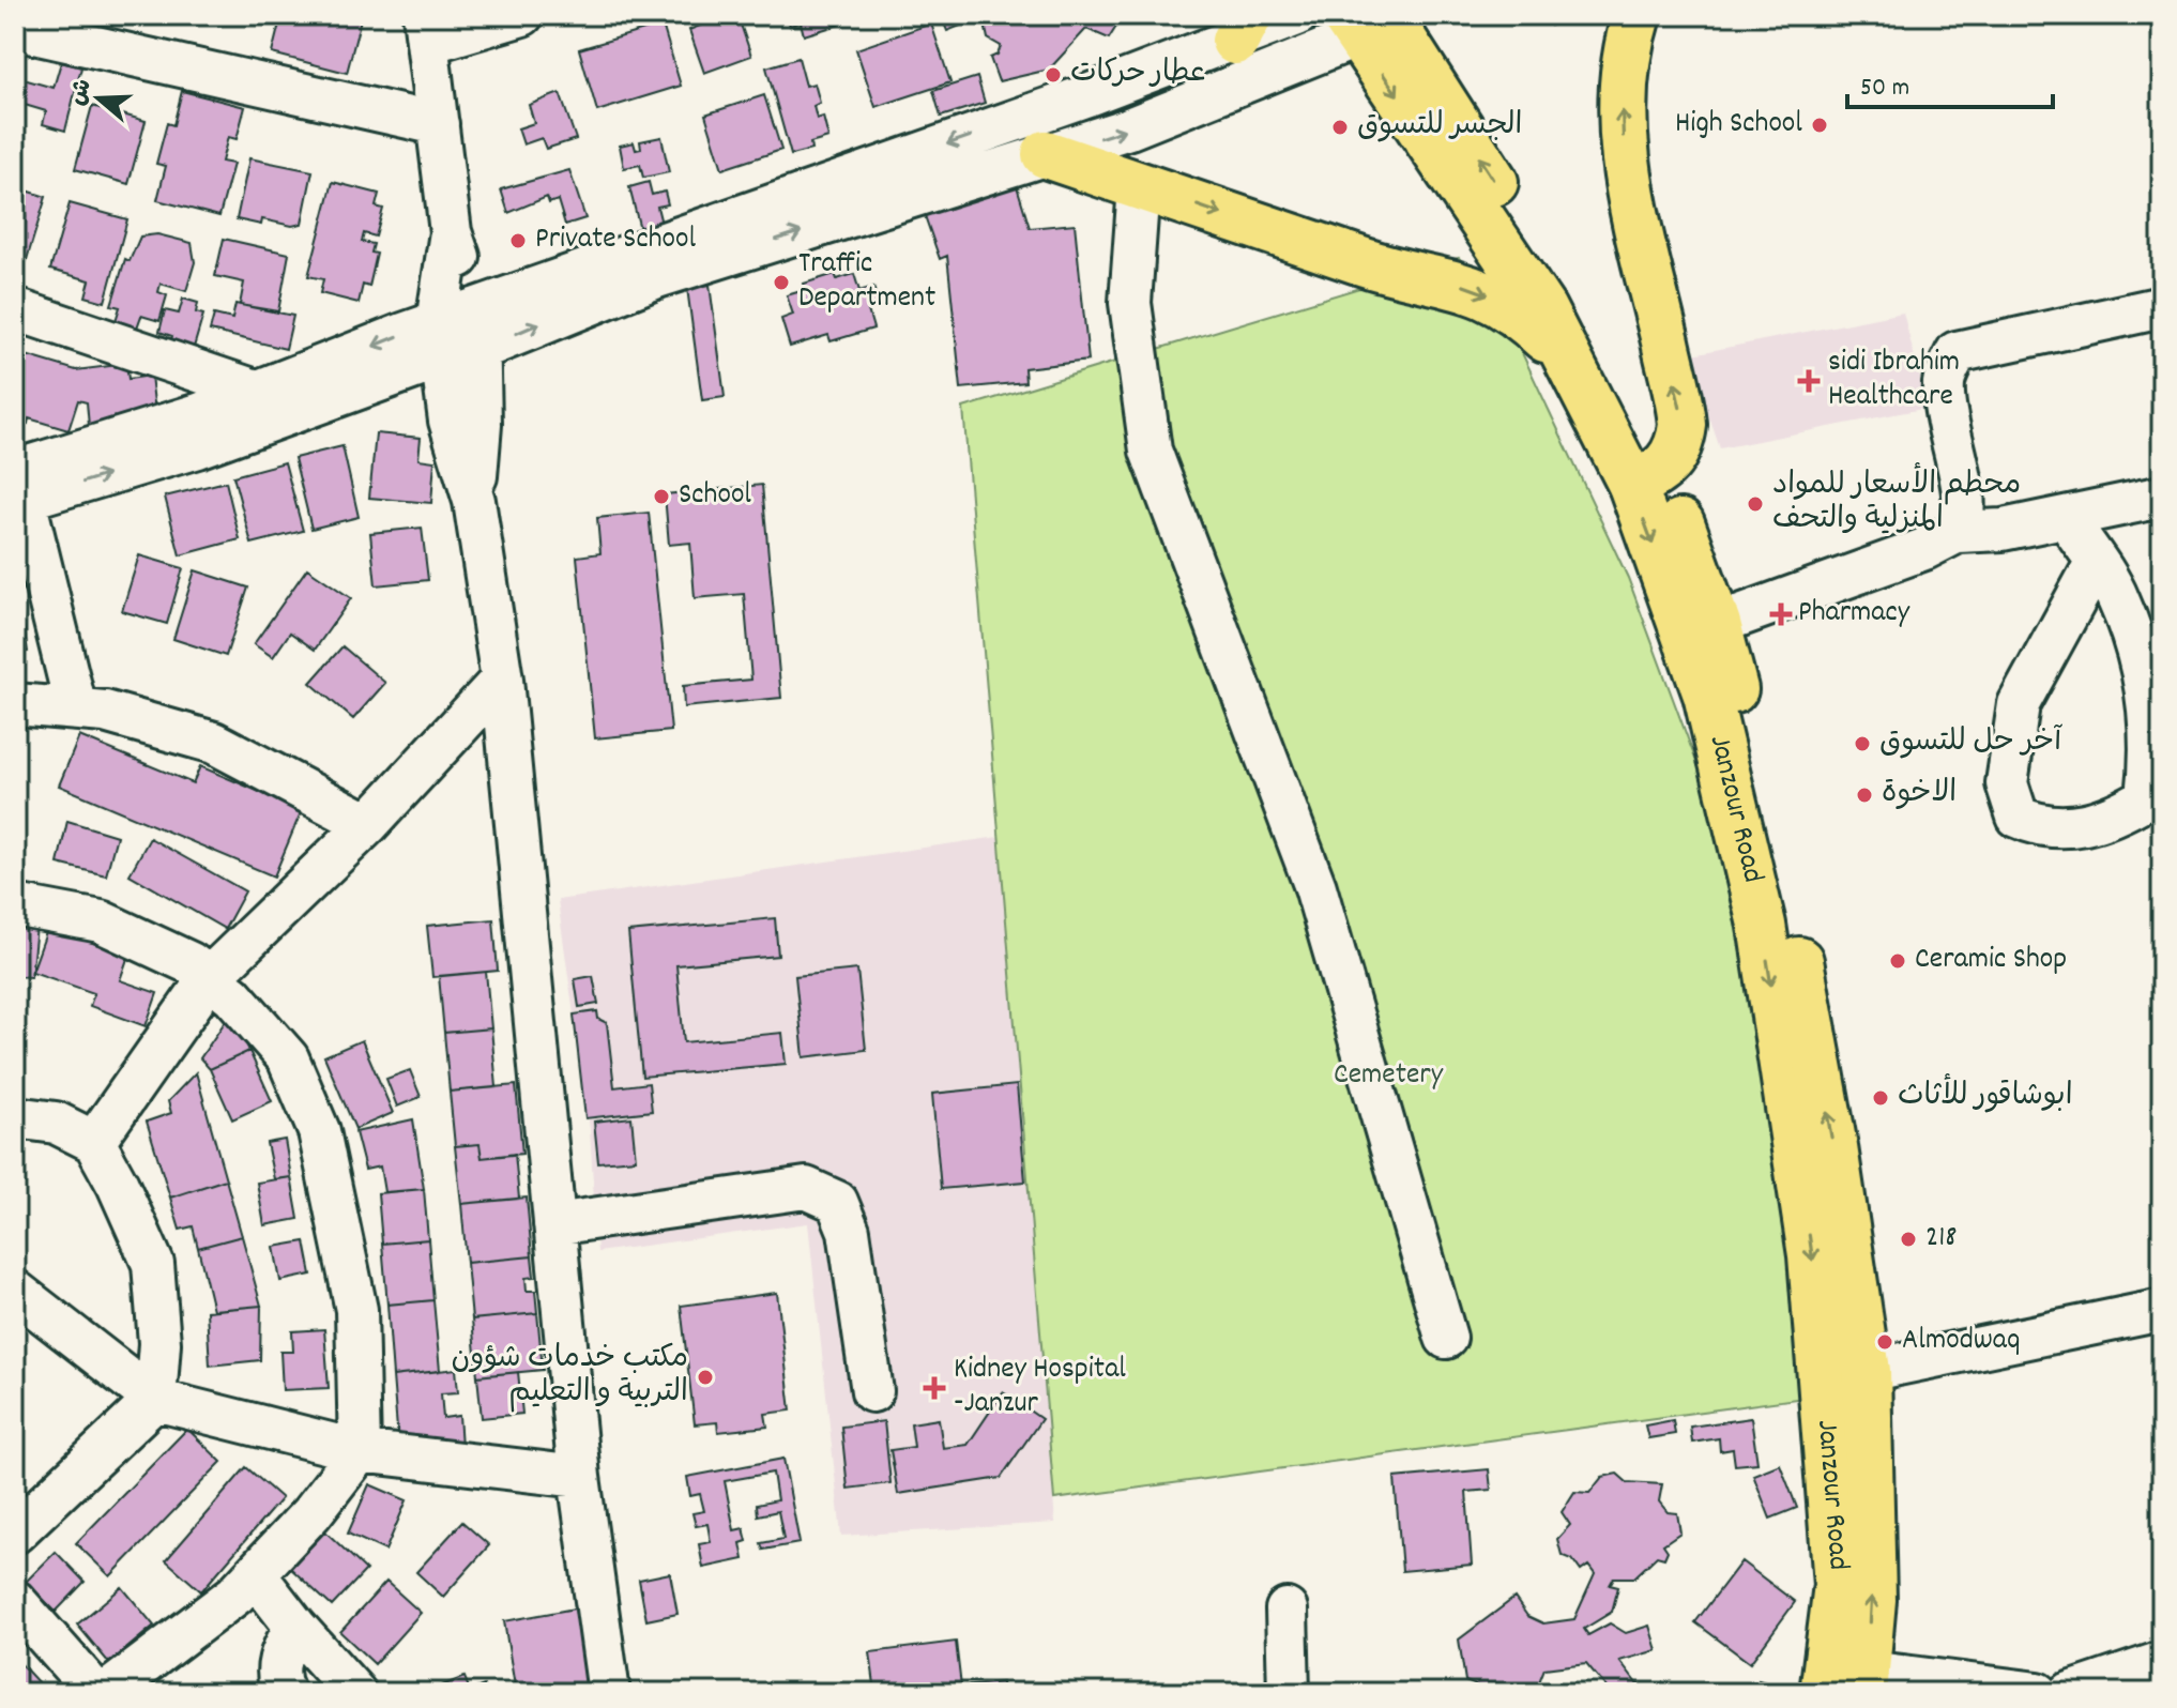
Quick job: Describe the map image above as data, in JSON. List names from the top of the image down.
{
  "streets": {
    "main road": ["Janzour Road"]
  },
  "parks": ["Cemetery"],
  "places": {
    "other": [
      "عطار حركات",
      "High School",
      "الجسر للتسوق",
      "Private School",
      "Traffic Department",
      "School",
      "محطم الأسعار للمواد المنزلية والتحف",
      "آخر حل للتسوق",
      "الاخوة",
      "Ceramic Shop",
      "ابوشاقور للأثاث",
      "218",
      "Almodwaq",
      "مكتب خدمات شؤون التربية و التعليم"
    ],
    "health": ["sidi Ibrahim Healthcare", "Pharmacy", "Kidney Hospital -Janzur"]
  },
  "scale_bar": "50 m",
  "north": "left"
}
